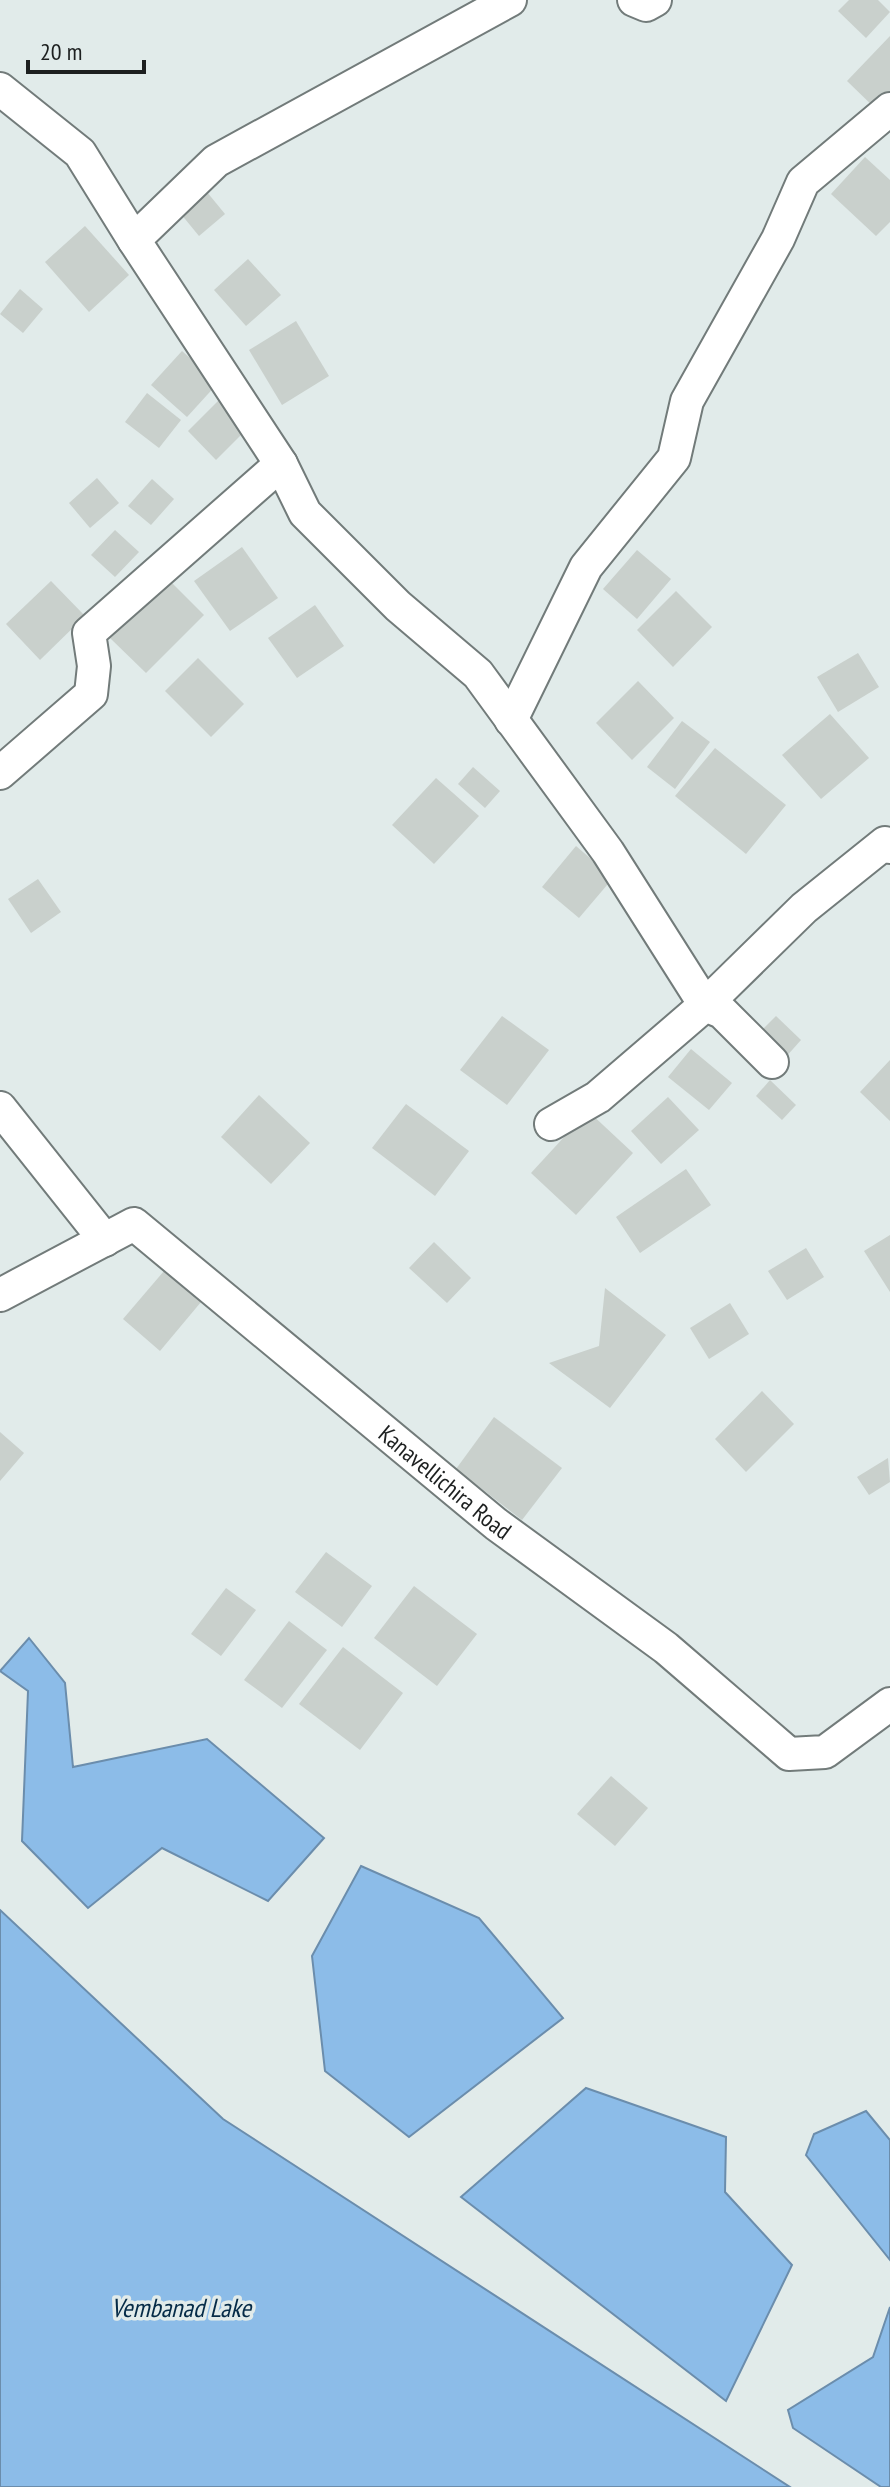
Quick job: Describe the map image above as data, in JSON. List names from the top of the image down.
{
  "streets": {
    "street": ["Kanavellichira Road"]
  },
  "water": ["Vembanad Lake"],
  "scale_bar": "20 m"
}
